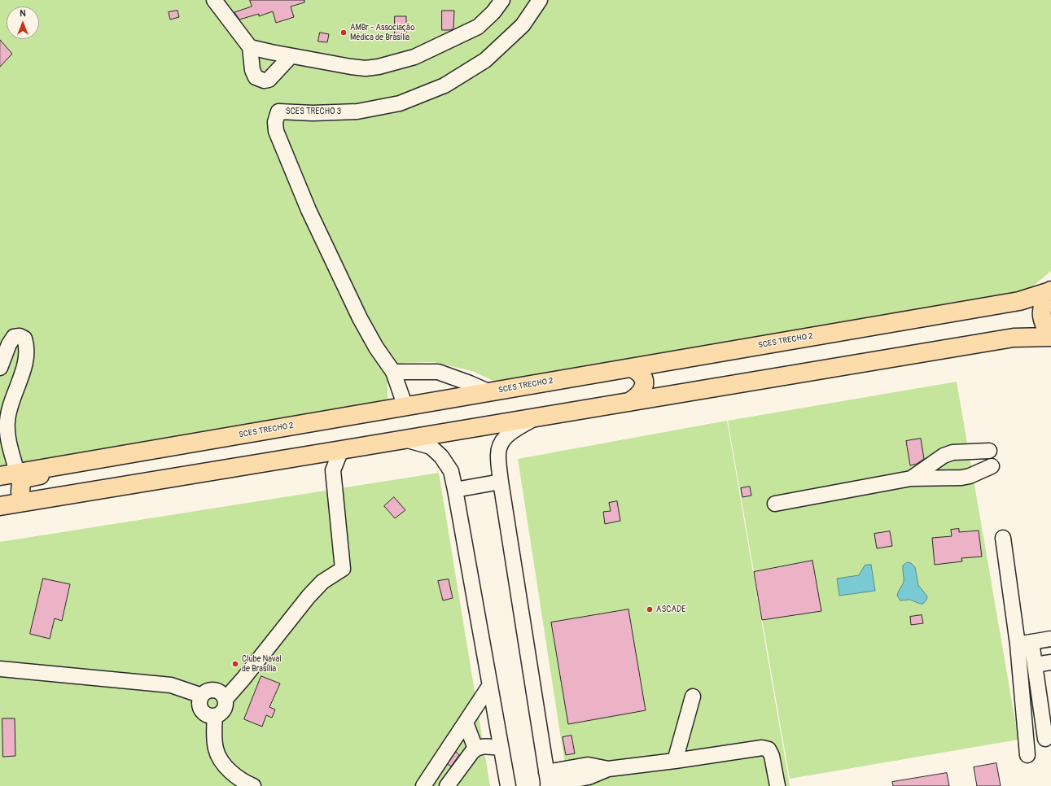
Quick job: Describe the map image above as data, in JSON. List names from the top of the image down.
{
  "streets": {
    "main road": ["SCES TRECHO 2"],
    "street": ["SCES TRECHO 3"]
  },
  "crossings": [
    ["SCES TRECHO 3", "SCES TRECHO 2"]
  ],
  "places": ["AMBr - Associação Médica de Brasília", "ASCADE", "Clube Naval de Brasília"],
  "north": "top"
}
